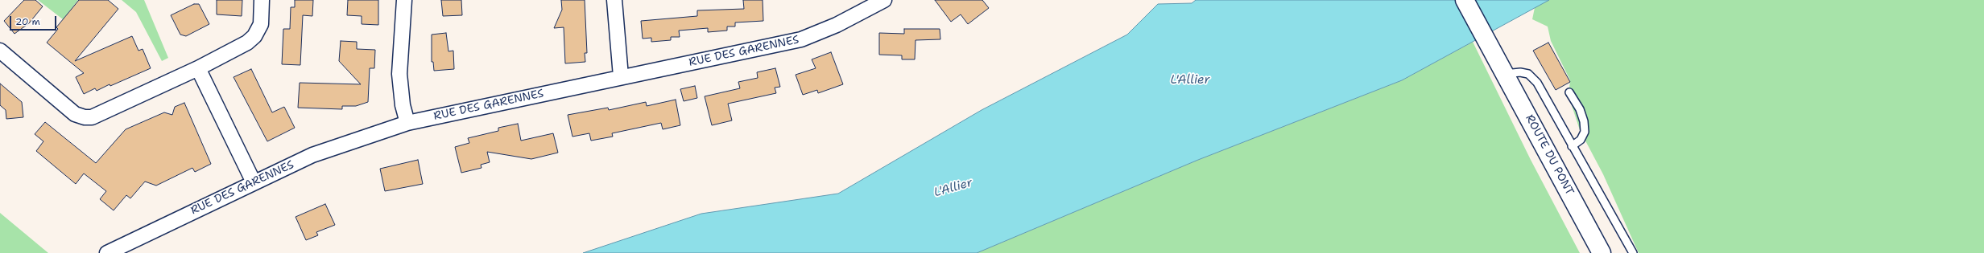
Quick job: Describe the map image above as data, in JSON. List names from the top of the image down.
{
  "streets": {
    "main road": ["ROUTE DU PONT"],
    "street": ["RUE DES GARENNES"]
  },
  "water": ["L'Allier"],
  "scale_bar": "20 m"
}
